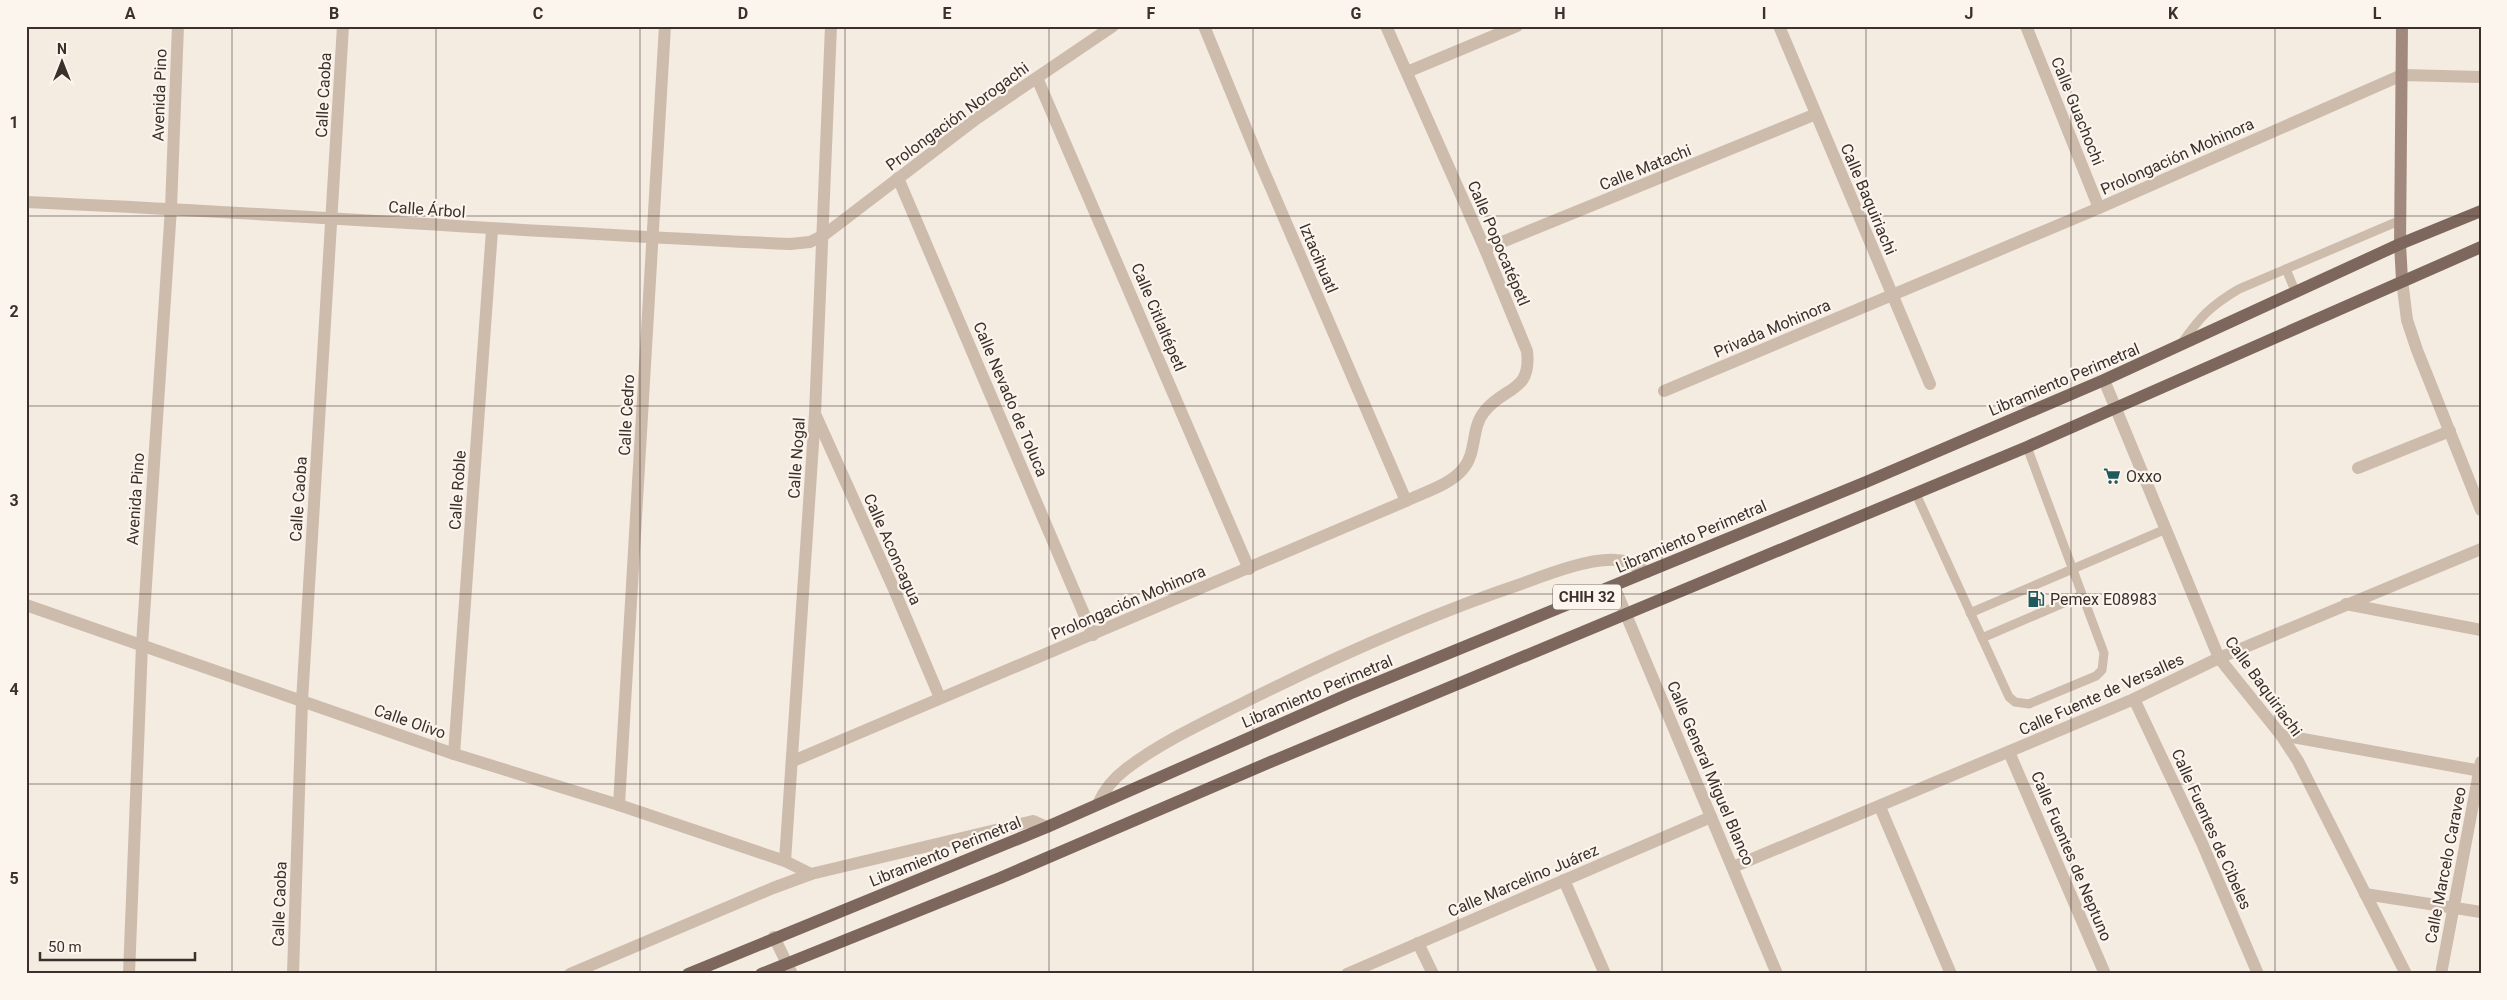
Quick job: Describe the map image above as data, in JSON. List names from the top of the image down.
{
  "streets": {
    "main road": ["Libramiento Perimetral", "CHIH 32"],
    "street": [
      "Avenida Pino",
      "Calle Caoba",
      "Calle Guachochi",
      "Prolongación Norogachi",
      "Prolongación Mohinora",
      "Calle Matachi",
      "Calle Baquiriachi",
      "Calle Árbol",
      "Calle Popocatépetl",
      "Iztacihuatl",
      "Calle Citlaltépetl",
      "Privada Mohinora",
      "Calle Nevado de Toluca",
      "Calle Cedro",
      "Calle Nogal",
      "Calle Roble",
      "Calle Aconcagua",
      "Calle Fuente de Versalles",
      "Calle Olivo",
      "Calle General Miguel Blanco",
      "Calle Fuentes de Cibeles",
      "Calle Fuentes de Neptuno",
      "Calle Marcelo Caraveo",
      "Calle Marcelino Juárez"
    ]
  },
  "crossings": [
    ["Avenida Pino", "Calle Árbol"],
    ["Avenida Pino", "Calle Olivo"],
    ["Calle Caoba", "Calle Árbol"],
    ["Calle Caoba", "Calle Olivo"],
    ["Calle Guachochi", "Prolongación Mohinora"],
    ["Prolongación Norogachi", "Calle Árbol"],
    ["Prolongación Norogachi", "Calle Citlaltépetl"],
    ["Prolongación Norogachi", "Calle Nevado de Toluca"],
    ["Prolongación Norogachi", "Calle Nogal"],
    ["Prolongación Mohinora", "Calle Baquiriachi"],
    ["Prolongación Mohinora", "Calle Popocatépetl"],
    ["Prolongación Mohinora", "Iztacihuatl"],
    ["Prolongación Mohinora", "Calle Citlaltépetl"],
    ["Prolongación Mohinora", "Privada Mohinora"],
    ["Prolongación Mohinora", "Calle Nevado de Toluca"],
    ["Prolongación Mohinora", "Calle Nogal"],
    ["Prolongación Mohinora", "Calle Aconcagua"],
    ["Calle Matachi", "Calle Baquiriachi"],
    ["Calle Matachi", "Calle Popocatépetl"],
    ["Calle Baquiriachi", "Privada Mohinora"],
    ["Calle Baquiriachi", "Libramiento Perimetral"],
    ["Calle Baquiriachi", "CHIH 32"],
    ["Calle Baquiriachi", "Calle Fuente de Versalles"],
    ["Calle Árbol", "Calle Cedro"],
    ["Calle Árbol", "Calle Nogal"],
    ["Calle Árbol", "Calle Roble"],
    ["Libramiento Perimetral", "Calle General Miguel Blanco"],
    ["Calle Cedro", "Calle Olivo"],
    ["Calle Nogal", "Calle Aconcagua"],
    ["Calle Nogal", "Calle Olivo"],
    ["Calle Roble", "Calle Olivo"],
    ["CHIH 32", "Calle General Miguel Blanco"],
    ["Calle Fuente de Versalles", "Calle General Miguel Blanco"],
    ["Calle Fuente de Versalles", "Calle Fuentes de Cibeles"],
    ["Calle Fuente de Versalles", "Calle Fuentes de Neptuno"],
    ["Calle General Miguel Blanco", "Calle Marcelino Juárez"]
  ],
  "places": {
    "supermarket": ["Oxxo"],
    "fuel station": ["Pemex E08983"]
  },
  "scale_bar": "50 m",
  "north": "top",
  "grid": {
    "columns": [
      "A",
      "B",
      "C",
      "D",
      "E",
      "F",
      "G",
      "H",
      "I",
      "J",
      "K",
      "L"
    ],
    "rows": [
      "1",
      "2",
      "3",
      "4",
      "5"
    ]
  }
}
